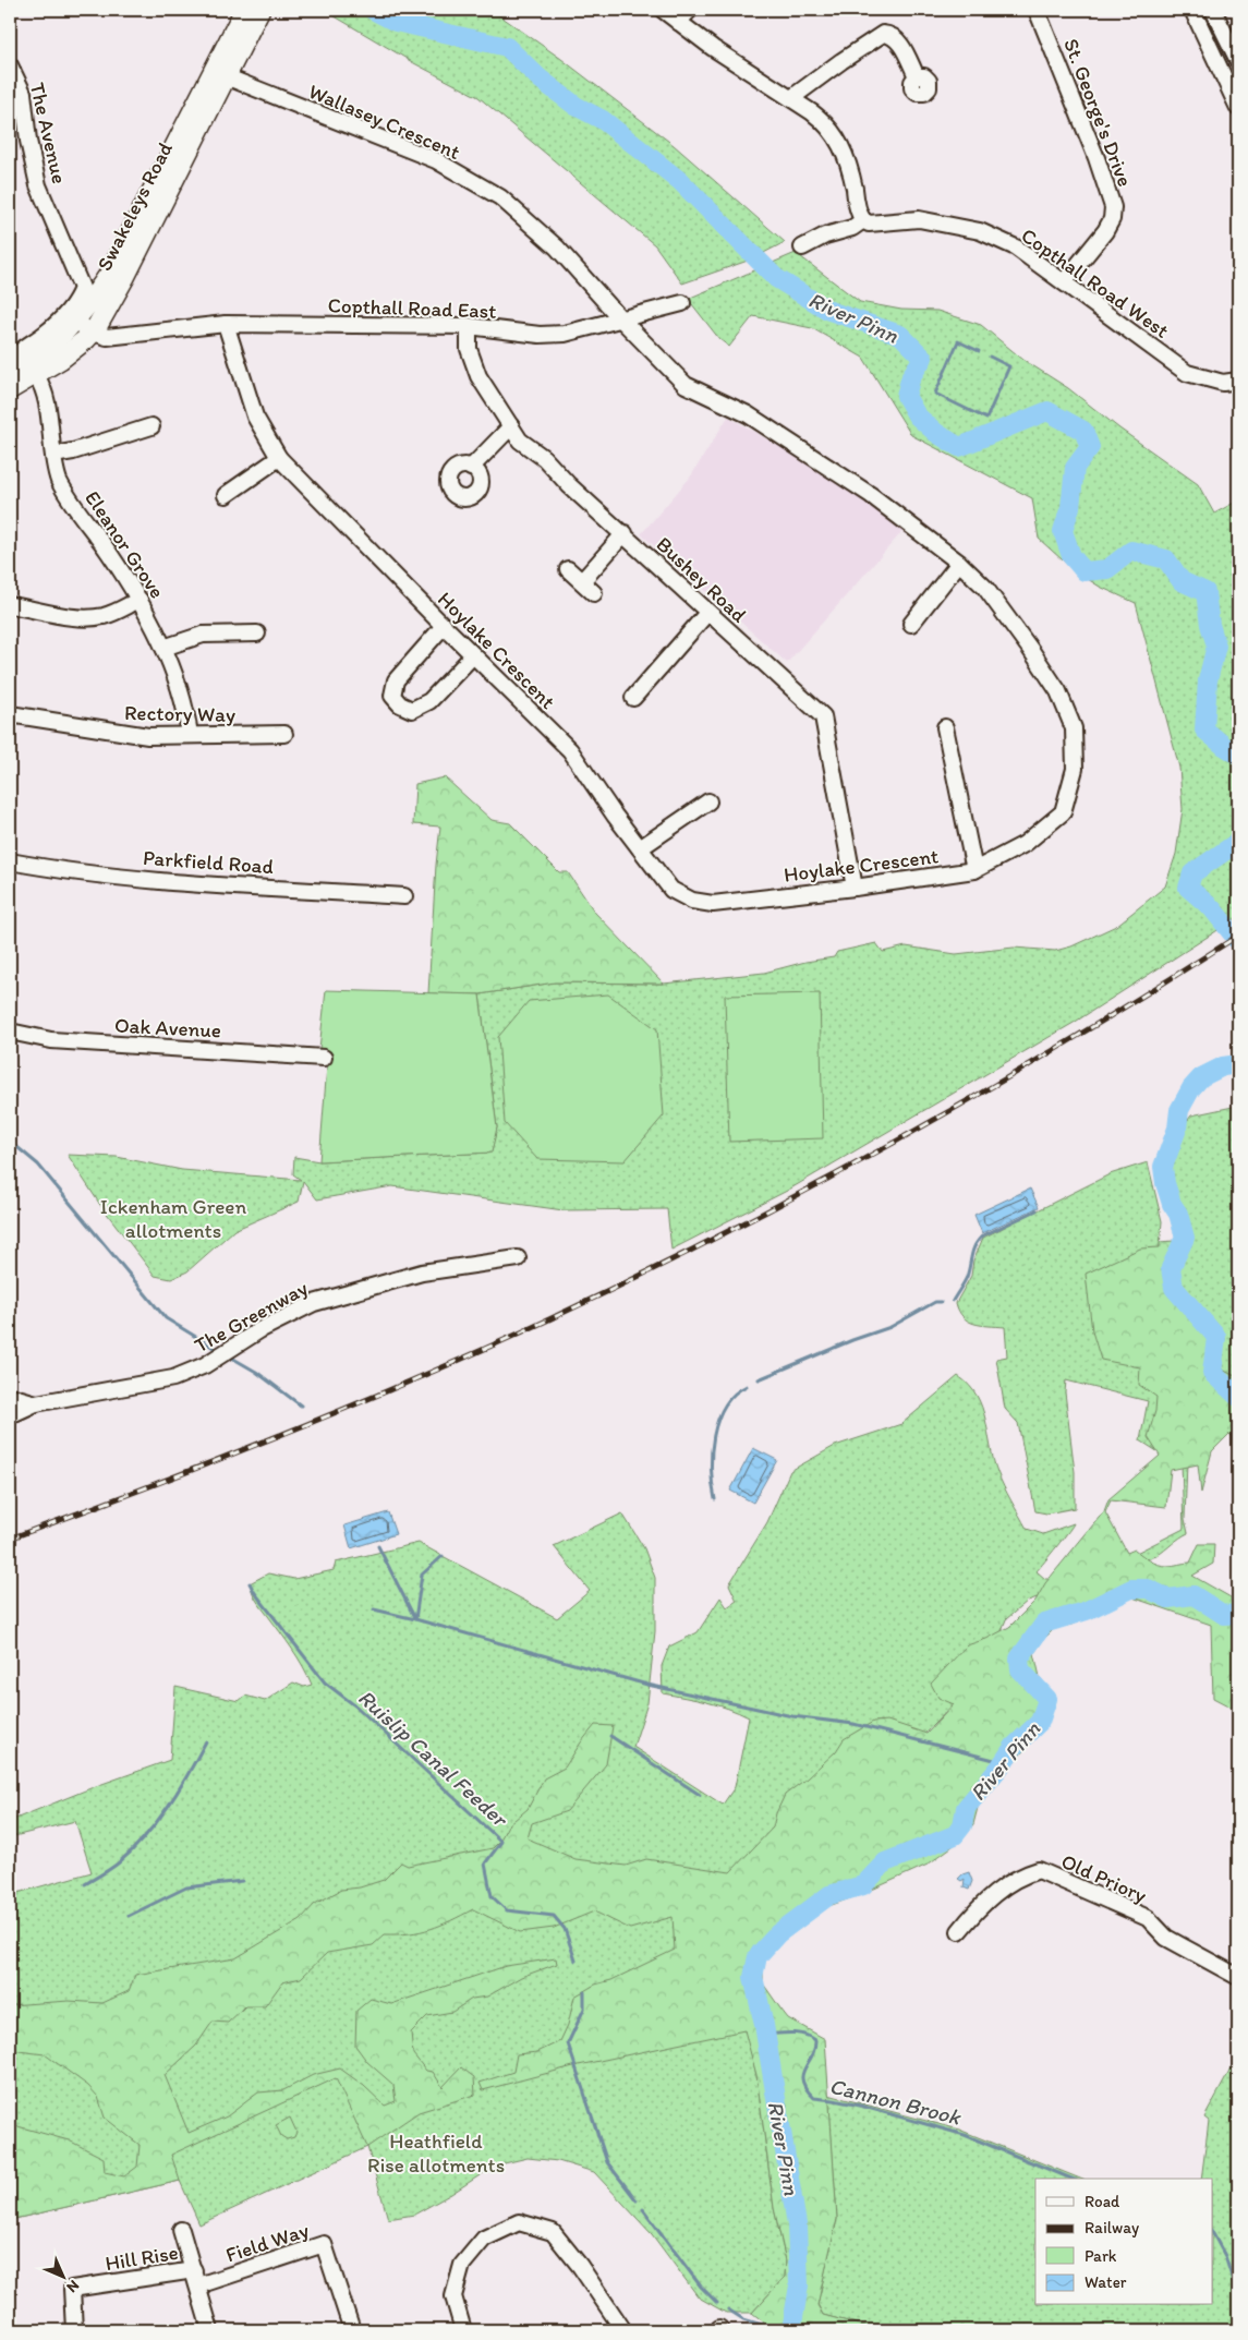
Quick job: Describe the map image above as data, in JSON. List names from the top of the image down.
{
  "streets": {
    "main road": ["Swakeleys Road"],
    "street": [
      "St. George's Drive",
      "Wallasey Crescent",
      "The Avenue",
      "Copthall Road West",
      "Copthall Road East",
      "Eleanor Grove",
      "Bushey Road",
      "Hoylake Crescent",
      "Rectory Way",
      "Parkfield Road",
      "Oak Avenue",
      "The Greenway",
      "Old Priory",
      "Field Way",
      "Hill Rise"
    ]
  },
  "crossings": [
    ["St. George's Drive", "Copthall Road West"],
    ["Wallasey Crescent", "Swakeleys Road"],
    ["Wallasey Crescent", "Copthall Road East"],
    ["Wallasey Crescent", "Hoylake Crescent"],
    ["The Avenue", "Swakeleys Road"],
    ["The Avenue", "Copthall Road East"],
    ["Swakeleys Road", "Copthall Road East"],
    ["Swakeleys Road", "Eleanor Grove"],
    ["Copthall Road East", "Bushey Road"],
    ["Copthall Road East", "Hoylake Crescent"],
    ["Eleanor Grove", "Rectory Way"],
    ["Bushey Road", "Hoylake Crescent"],
    ["Field Way", "Hill Rise"]
  ],
  "water": ["River Pinn", "Ruislip Canal Feeder", "Cannon Brook"],
  "parks": ["Ickenham Green allotments", "Heathfield Rise allotments"],
  "legend": [
    "Road",
    "Railway",
    "Park",
    "Water"
  ],
  "north": "bottom right"
}
